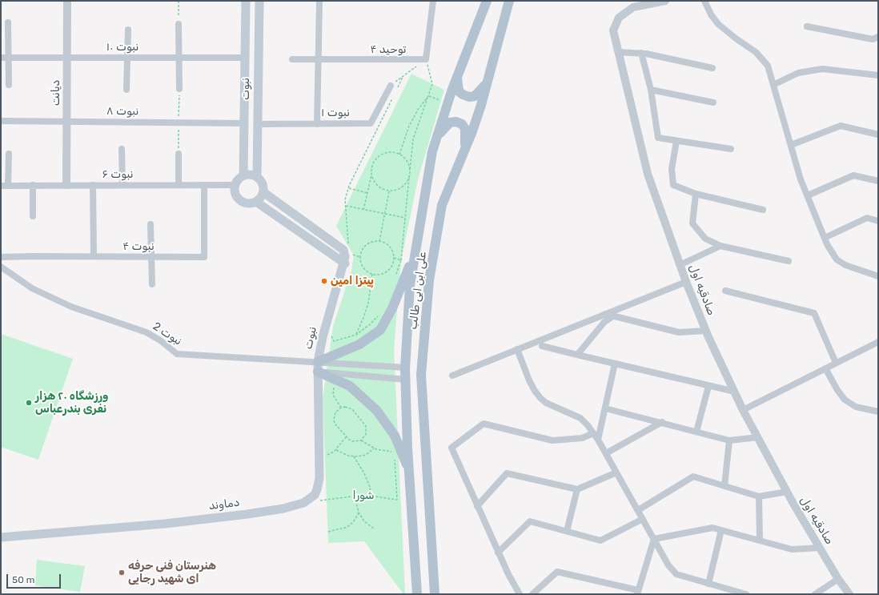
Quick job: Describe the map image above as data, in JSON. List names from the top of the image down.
{
  "streets": {
    "main road": ["نبوت", "علی ابن ابی طالب", "دماوند"],
    "street": [
      "نبوت ۱۰",
      "توحید ۴",
      "دیانت",
      "نبوت ۸",
      "نبوت ۱",
      "نبوت ۶",
      "نبوت ۴",
      "صادقیه اول",
      "نبوت 2"
    ]
  },
  "crossings": [
    ["نبوت ۱۰", "نبوت"],
    ["نبوت ۱۰", "دیانت"],
    ["نبوت", "نبوت ۸"],
    ["نبوت", "نبوت ۱"],
    ["نبوت", "نبوت ۶"],
    ["نبوت", "نبوت 2"],
    ["نبوت", "دماوند"],
    ["دیانت", "نبوت ۸"],
    ["دیانت", "نبوت ۶"],
    ["نبوت ۶", "نبوت ۴"],
    ["نبوت 2", "دماوند"]
  ],
  "parks": ["شورا"],
  "places": ["پیتزا امین", "ورزشگاه ۲۰ هزار نفری بندرعباس", "هنرستان فنی حرفه ای شهید رجایی"],
  "scale_bar": "50 m"
}
